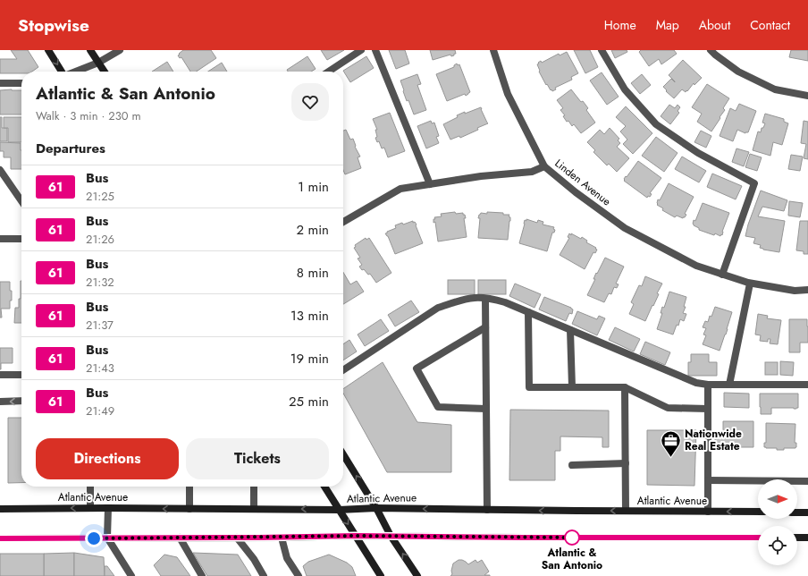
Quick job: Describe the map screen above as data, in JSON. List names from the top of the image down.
{
  "streets": {
    "main road": ["Atlantic Avenue"],
    "street": ["Linden Avenue"]
  },
  "places": {
    "office": ["Nationwide Real Estate"],
    "other": ["Atlantic & San Antonio"]
  },
  "lines": ["bus line 61"],
  "north": "right",
  "page": {
    "header": "Stopwise",
    "nav": [
      "Home",
      "Map",
      "About",
      "Contact"
    ],
    "heading": [
      ["Atlantic & San Antonio", "Walk · 3 min · 230 m"],
      "Departures"
    ],
    "list": [
      {
        "mark": "61",
        "name": "Bus",
        "note": "21:25",
        "value": "1 min"
      },
      {
        "mark": "61",
        "name": "Bus",
        "note": "21:26",
        "value": "2 min"
      },
      {
        "mark": "61",
        "name": "Bus",
        "note": "21:32",
        "value": "8 min"
      },
      {
        "mark": "61",
        "name": "Bus",
        "note": "21:37",
        "value": "13 min"
      },
      {
        "mark": "61",
        "name": "Bus",
        "note": "21:43",
        "value": "19 min"
      },
      {
        "mark": "61",
        "name": "Bus",
        "note": "21:49",
        "value": "25 min"
      }
    ],
    "buttons": ["Directions", "Tickets"]
  }
}
